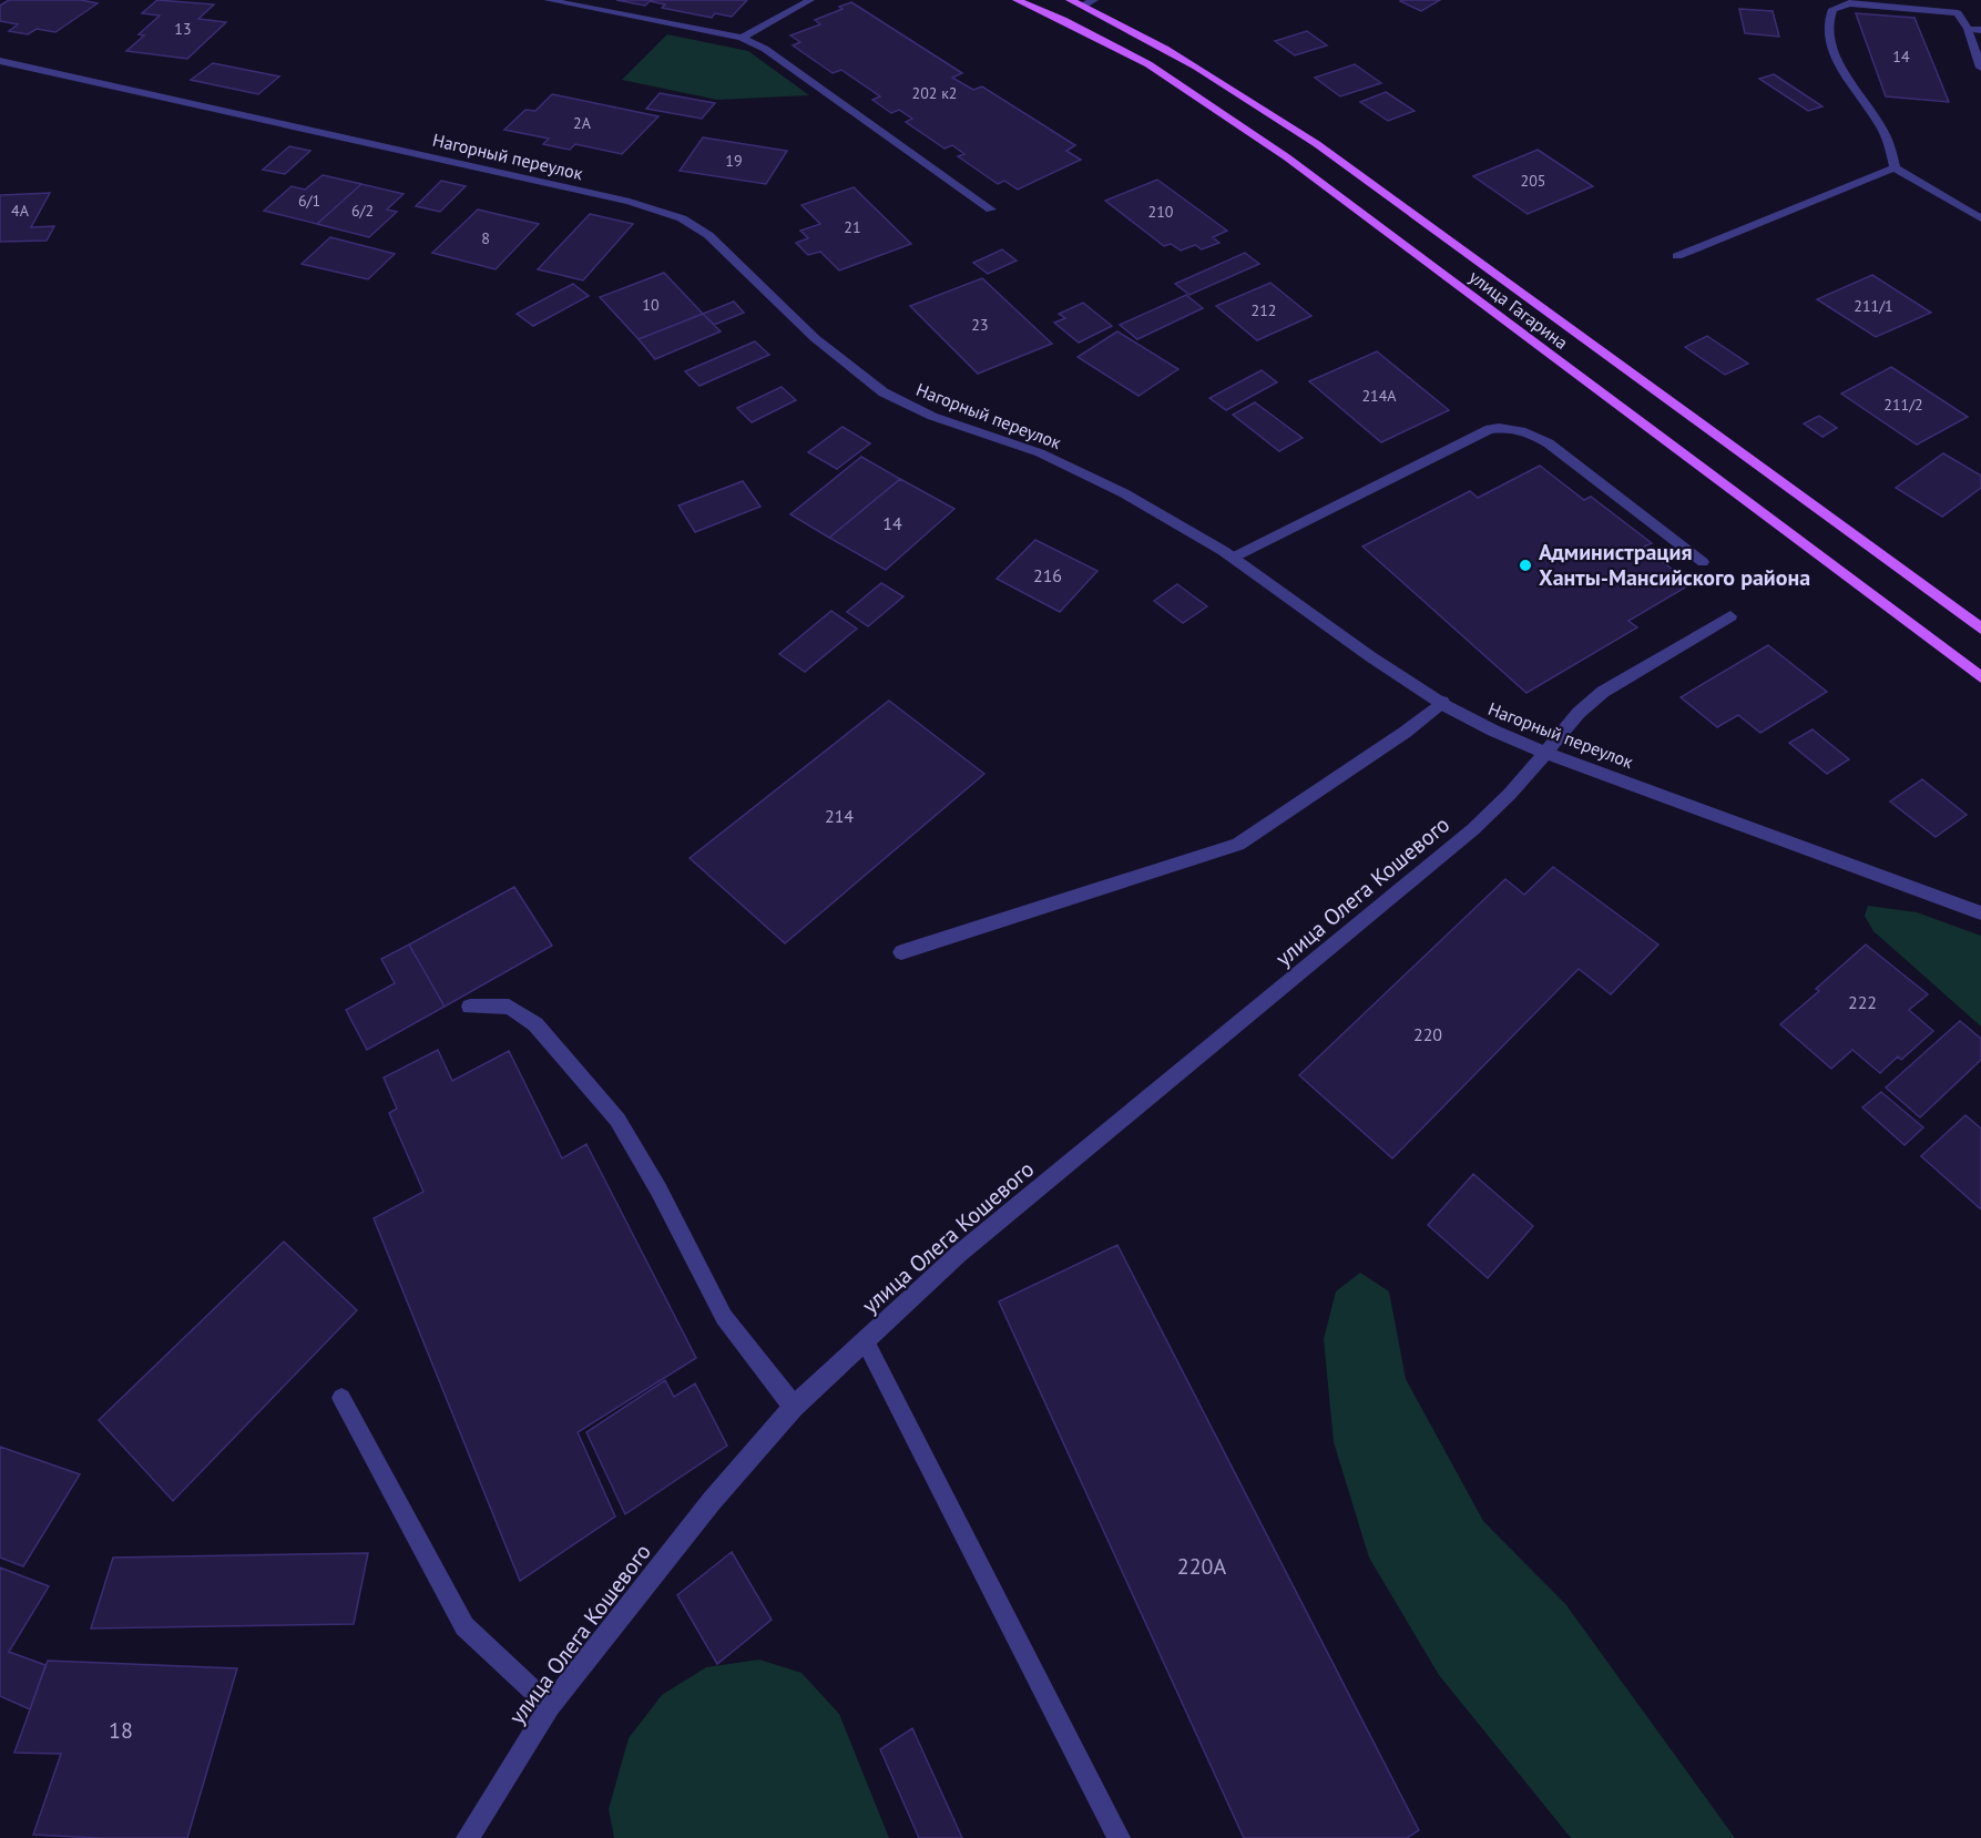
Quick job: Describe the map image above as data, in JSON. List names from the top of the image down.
{
  "streets": {
    "main road": ["улица Гагарина"],
    "street": ["Нагорный переулок", "улица Олега Кошевого"]
  },
  "crossings": [
    ["Нагорный переулок", "улица Олега Кошевого"]
  ],
  "places": ["Администрация Ханты-Мансийского района"],
  "house_numbers": [
    "13",
    "14",
    "202 к2",
    "2А",
    "19",
    "205",
    "6/1",
    "4А",
    "6/2",
    "210",
    "21",
    "8",
    "10",
    "211/1",
    "212",
    "23",
    "214А",
    "211/2",
    "14",
    "216",
    "214",
    "222",
    "220",
    "220А",
    "18"
  ]
}
